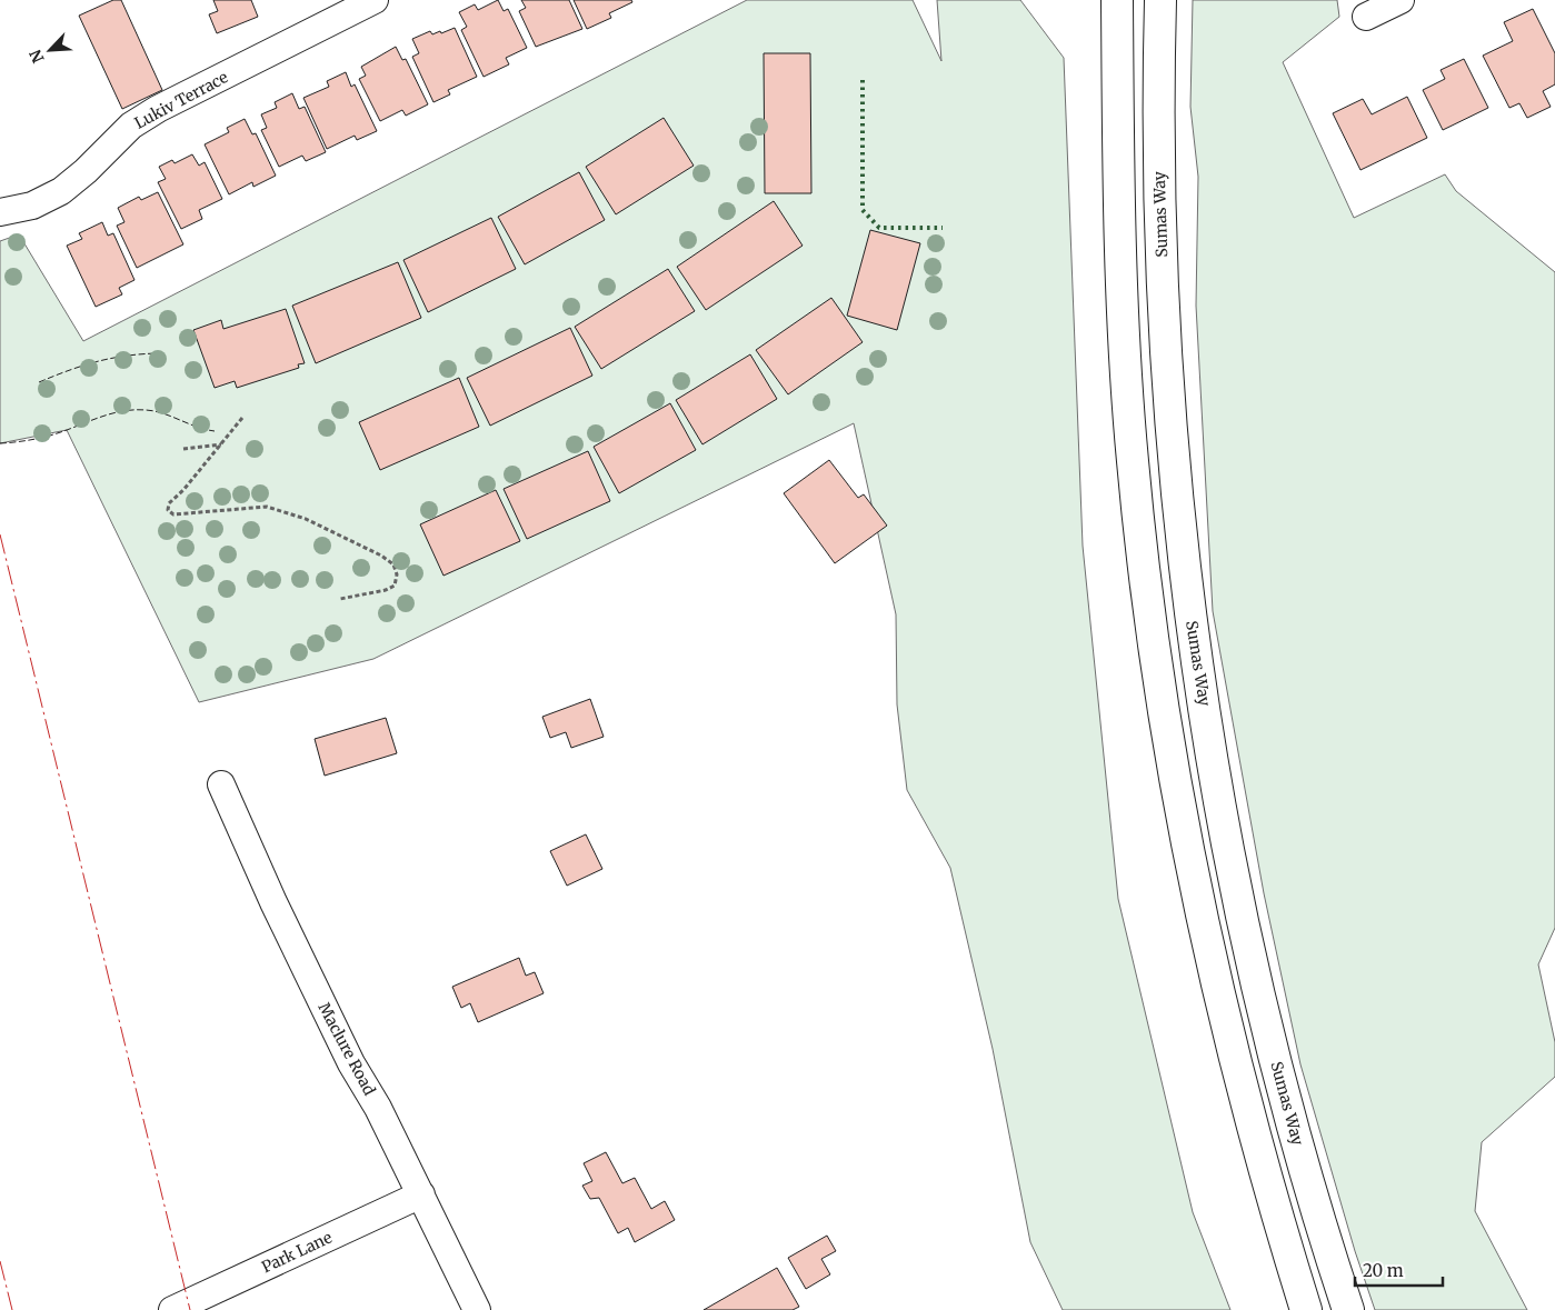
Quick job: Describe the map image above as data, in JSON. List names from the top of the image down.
{
  "streets": {
    "highway": ["Sumas Way"],
    "street": ["Lukiv Terrace", "Maclure Road", "Park Lane"]
  },
  "crossings": [
    ["Maclure Road", "Park Lane"]
  ],
  "scale_bar": "20 m",
  "north": "bottom left"
}
